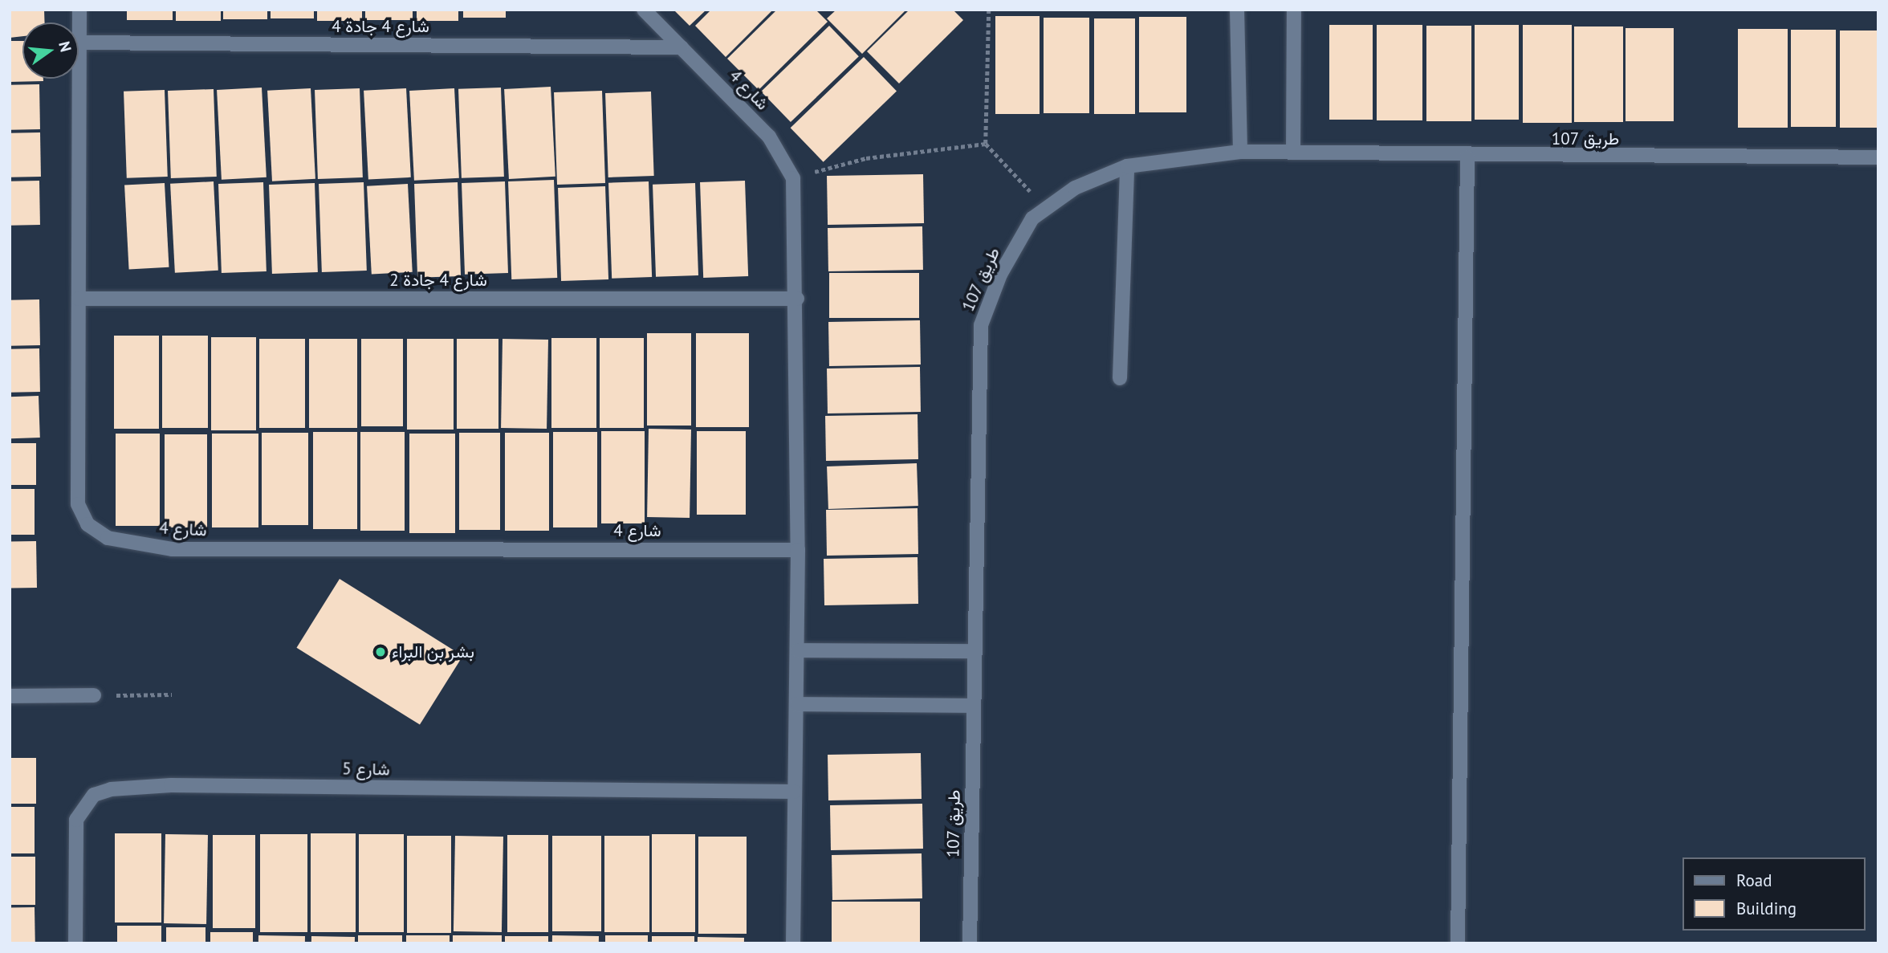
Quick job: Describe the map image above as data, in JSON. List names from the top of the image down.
{
  "streets": {
    "street": [
      "شارع 4 جادة 4",
      "شارع 4",
      "طريق 107",
      "شارع 4 جادة 2",
      "شارع 5"
    ]
  },
  "crossings": [
    ["شارع 4 جادة 4", "شارع 4"],
    ["شارع 4", "شارع 4 جادة 2"]
  ],
  "places": ["بشر بن البراء"],
  "legend": ["Road", "Building"],
  "north": "right"
}
